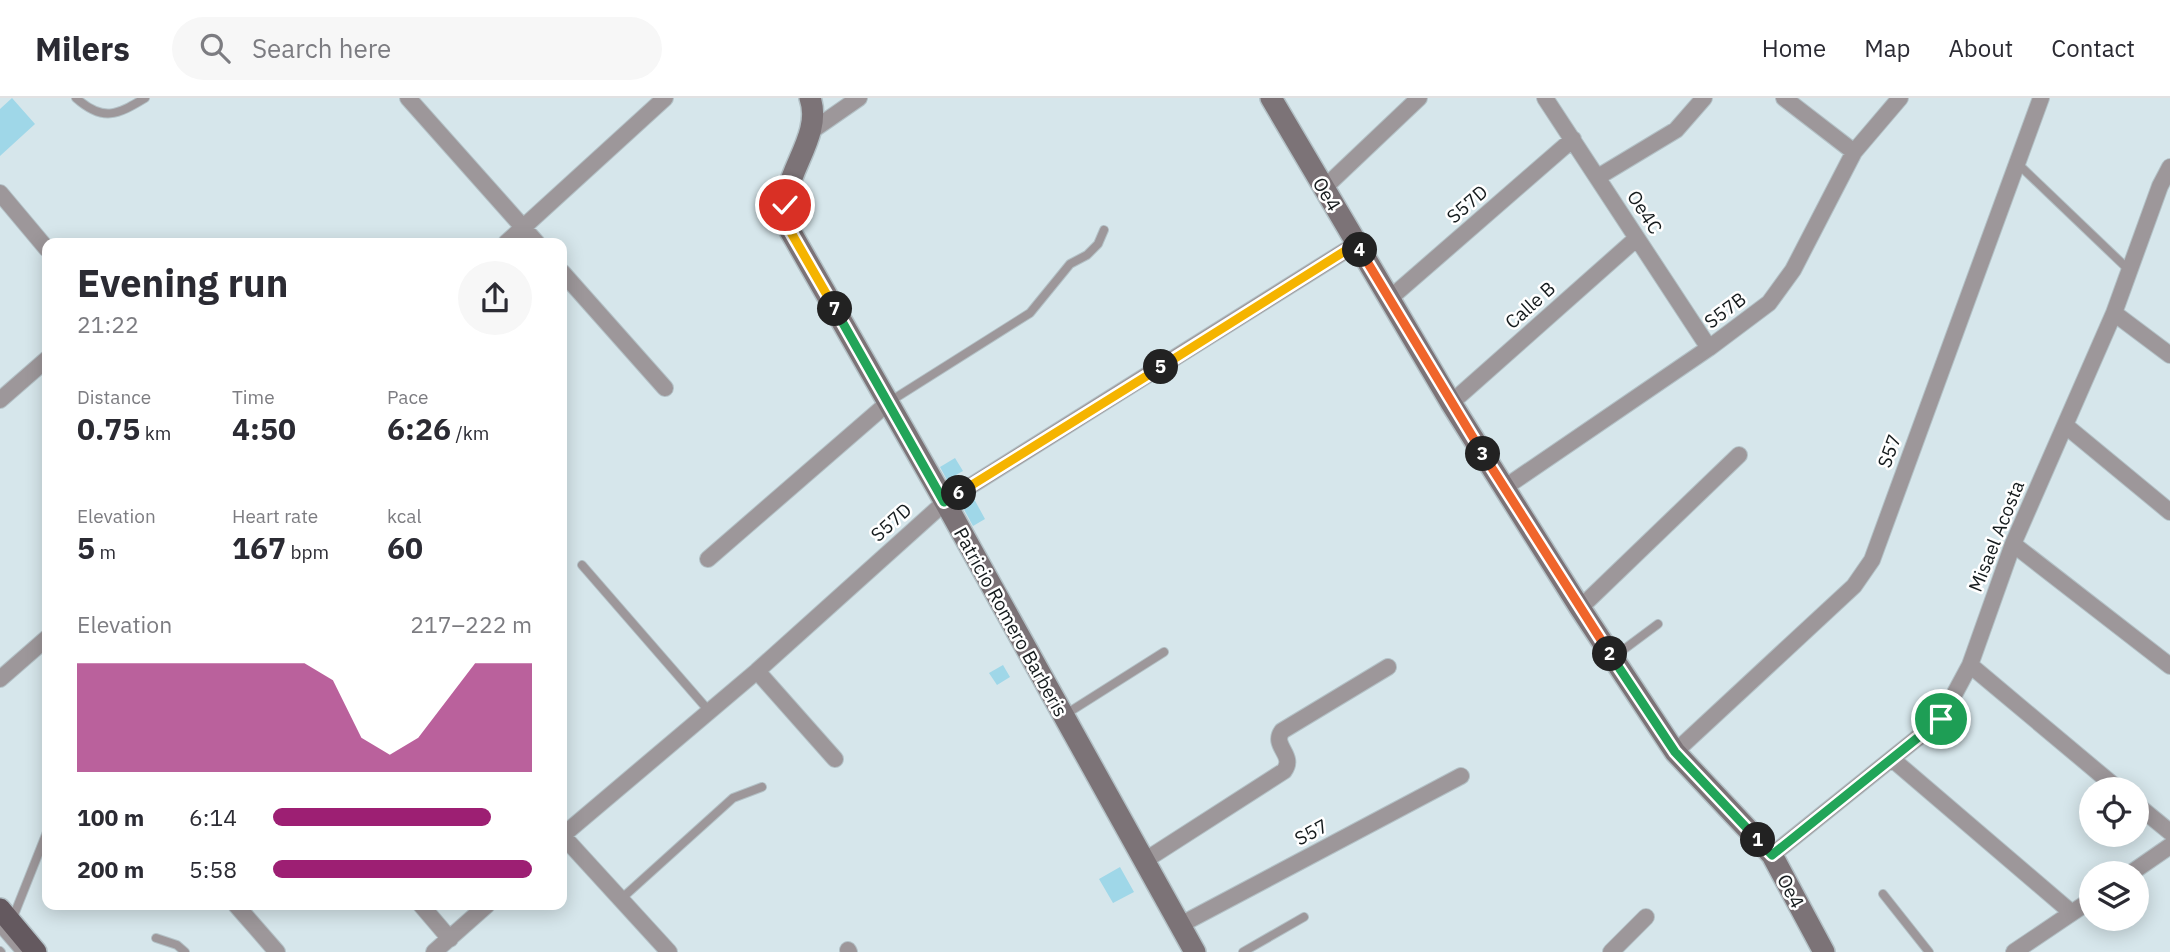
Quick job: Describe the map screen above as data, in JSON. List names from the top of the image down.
{
  "streets": {
    "street": [
      "Oe4",
      "S57D",
      "Oe4C",
      "Calle B",
      "S57B",
      "S57",
      "Misael Acosta",
      "Patricio Romero Barberis"
    ]
  },
  "crossings": [
    ["Oe4", "S57D"],
    ["Oe4", "Calle B"],
    ["Oe4", "S57B"],
    ["Oe4", "S57"],
    ["Oe4", "Misael Acosta"],
    ["S57D", "Oe4C"],
    ["S57D", "Patricio Romero Barberis"],
    ["Oe4C", "Calle B"],
    ["Oe4C", "S57B"],
    ["S57", "Patricio Romero Barberis"]
  ],
  "page": {
    "header": "Milers",
    "search": "Search here",
    "nav": [
      "Home",
      "Map",
      "About",
      "Contact"
    ],
    "pins": [
      "4",
      "7",
      "5",
      "3",
      "6",
      "2",
      "1"
    ],
    "heading": ["Evening run", "21:22"],
    "stats": [
      ["Distance", "0.75 km"],
      ["Time", "4:50"],
      ["Pace", "6:26 /km"],
      ["Elevation", "5 m"],
      ["Heart rate", "167 bpm"],
      ["kcal", "60"]
    ],
    "chart": ["Elevation", "217–222 m"],
    "list": [
      {
        "name": "100 m",
        "note": "6:14"
      },
      {
        "name": "200 m",
        "note": "5:58"
      }
    ]
  }
}
